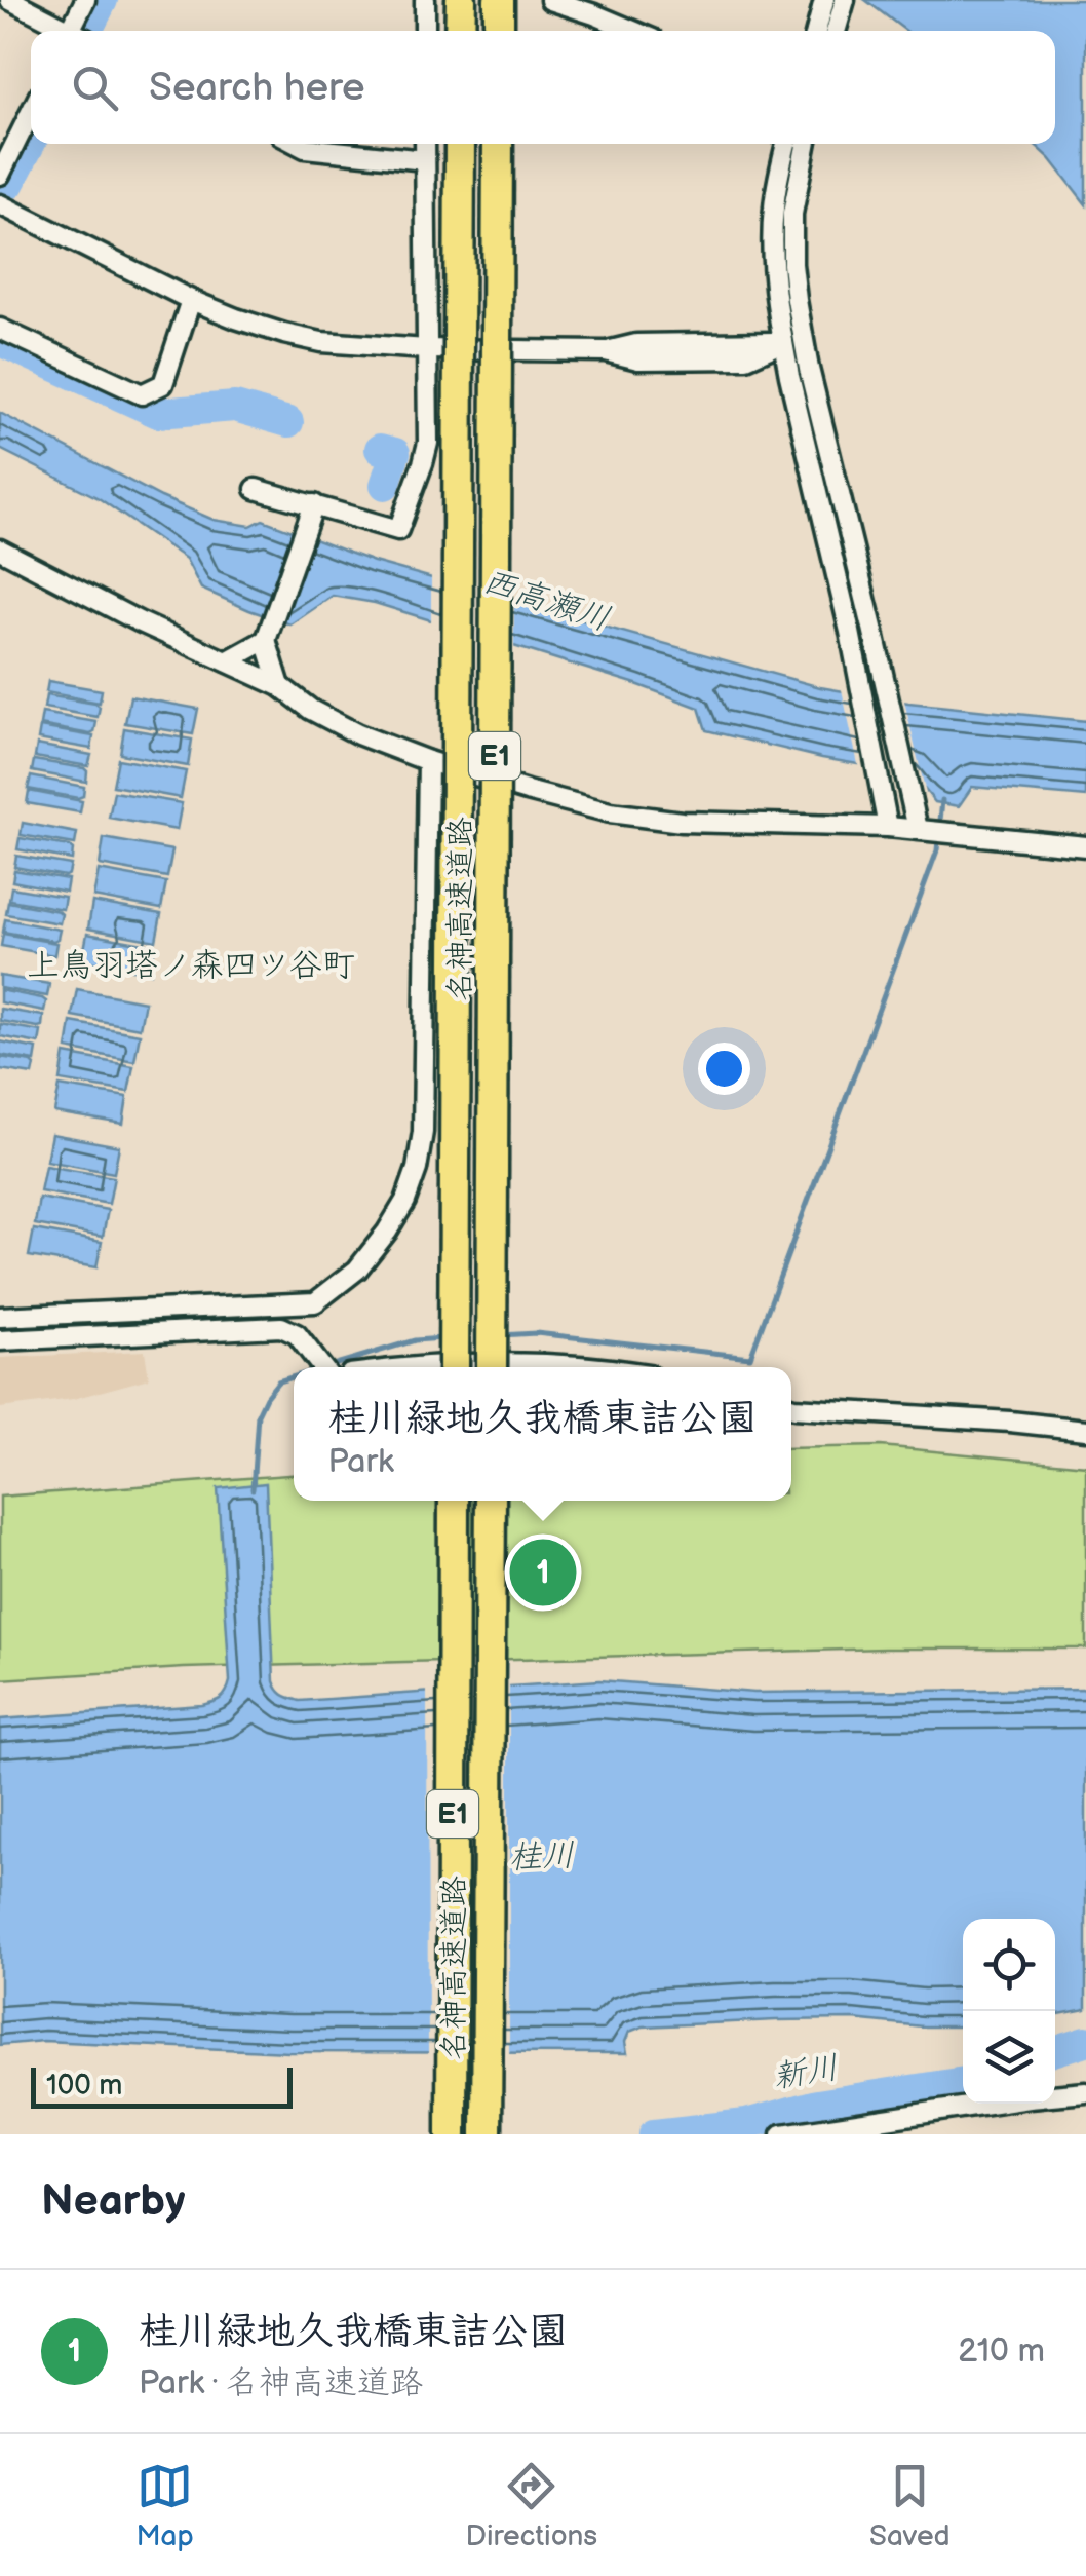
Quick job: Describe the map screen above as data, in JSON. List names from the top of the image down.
{
  "streets": {
    "highway": ["E1", "名神高速道路"]
  },
  "districts": ["上鳥羽塔ノ森四ツ谷町"],
  "water": ["西高瀬川", "桂川", "新川"],
  "scale_bar": "100 m",
  "page": {
    "search": "Search here",
    "popup": ["桂川緑地久我橋東詰公園", "Park"],
    "pins": "1",
    "scale": "100 m",
    "heading": "Nearby",
    "list": [
      {
        "mark": "1",
        "name": "桂川緑地久我橋東詰公園",
        "note": "Park · 名神高速道路",
        "value": "210 m"
      }
    ],
    "nav": ["Map", "Directions", "Saved"]
  }
}
